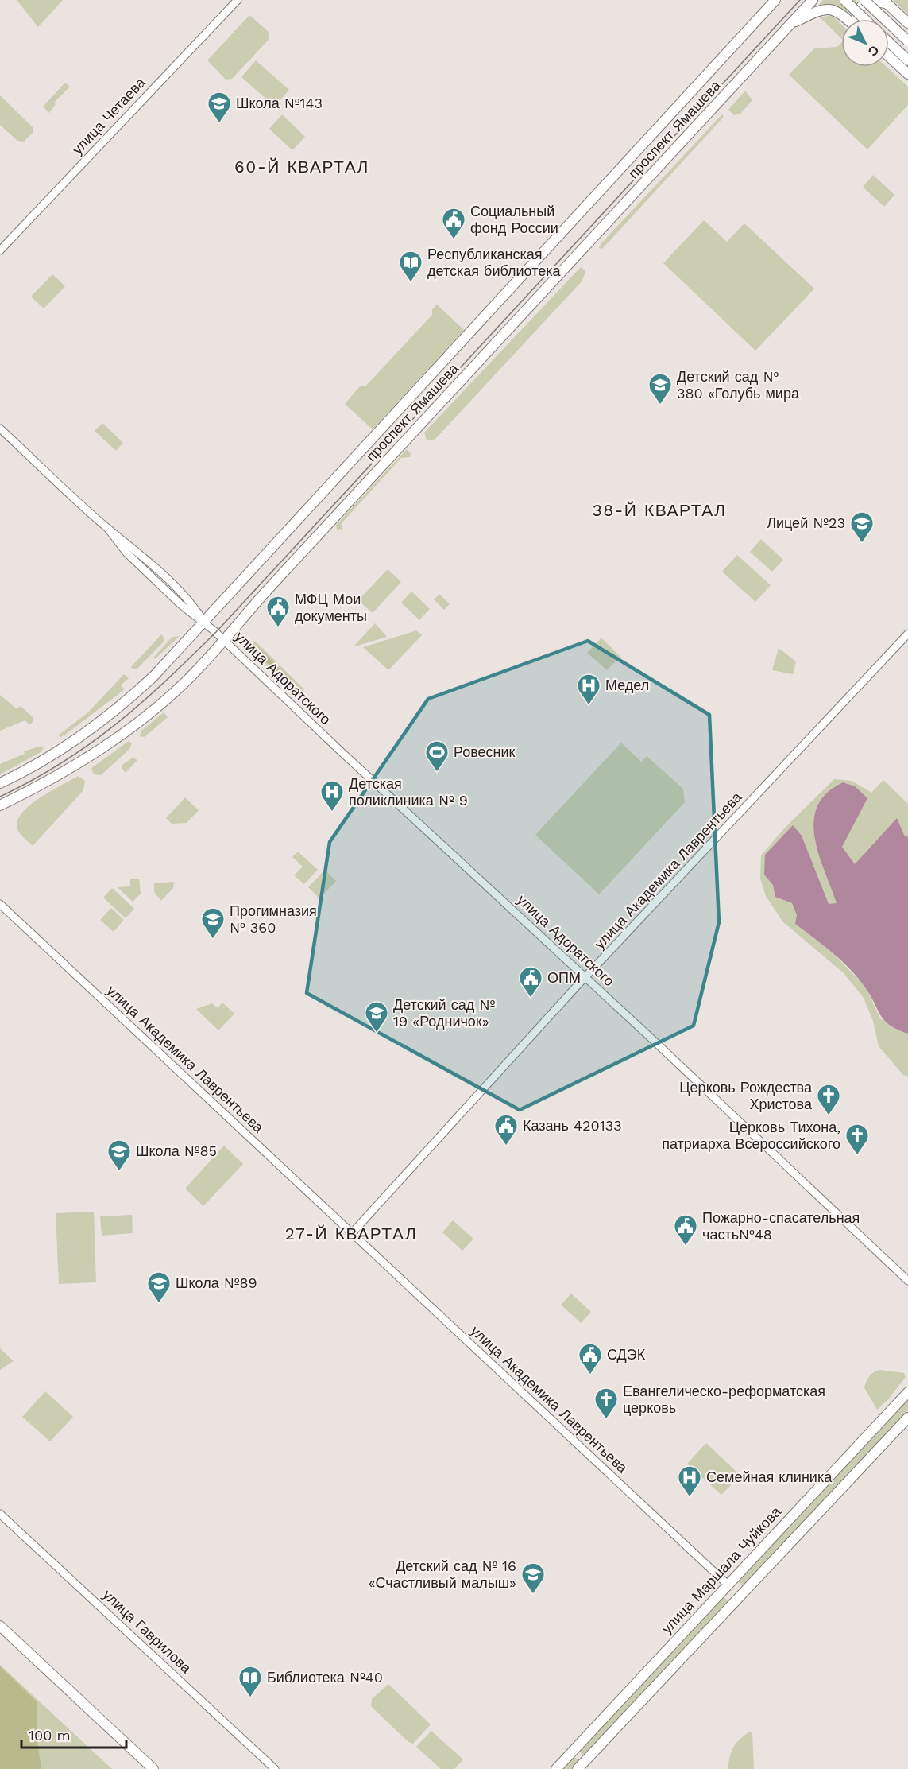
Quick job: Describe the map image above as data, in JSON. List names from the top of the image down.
{
  "streets": {
    "main road": ["проспект Ямашева", "улица Маршала Чуйкова"],
    "street": [
      "улица Четаева",
      "улица Адоратского",
      "улица Академика Лаврентьева",
      "улица Гаврилова"
    ]
  },
  "crossings": [
    ["проспект Ямашева", "улица Адоратского"],
    ["улица Адоратского", "улица Академика Лаврентьева"],
    ["улица Академика Лаврентьева", "улица Маршала Чуйкова"]
  ],
  "districts": ["60-Й КВАРТАЛ", "38-Й КВАРТАЛ", "27-Й КВАРТАЛ"],
  "places": {
    "school or university": [
      "Школа №143",
      "Детский сад № 380 «Голубь мира",
      "Лицей №23",
      "Прогимназия № 360",
      "Детский сад № 19 «Родничок»",
      "Школа №85",
      "Школа №89",
      "Детский сад № 16 «Счастливый малыш»"
    ],
    "public building": [
      "Социальный фонд России",
      "МФЦ Мои документы",
      "ОПМ",
      "Казань 420133",
      "Пожарно-спасательная часть№48",
      "СДЭК"
    ],
    "library": ["Республиканская детская библиотека", "Библиотека №40"],
    "hospital": ["Медел", "Детская поликлиника № 9", "Семейная клиника"],
    "sports": ["Ровесник"],
    "church": ["Церковь Рождества Христова", "Церковь Тихона, патриарха Всероссийского", "Евангелическо-реформатская церковь"]
  },
  "scale_bar": "100 m",
  "north": "bottom right"
}
